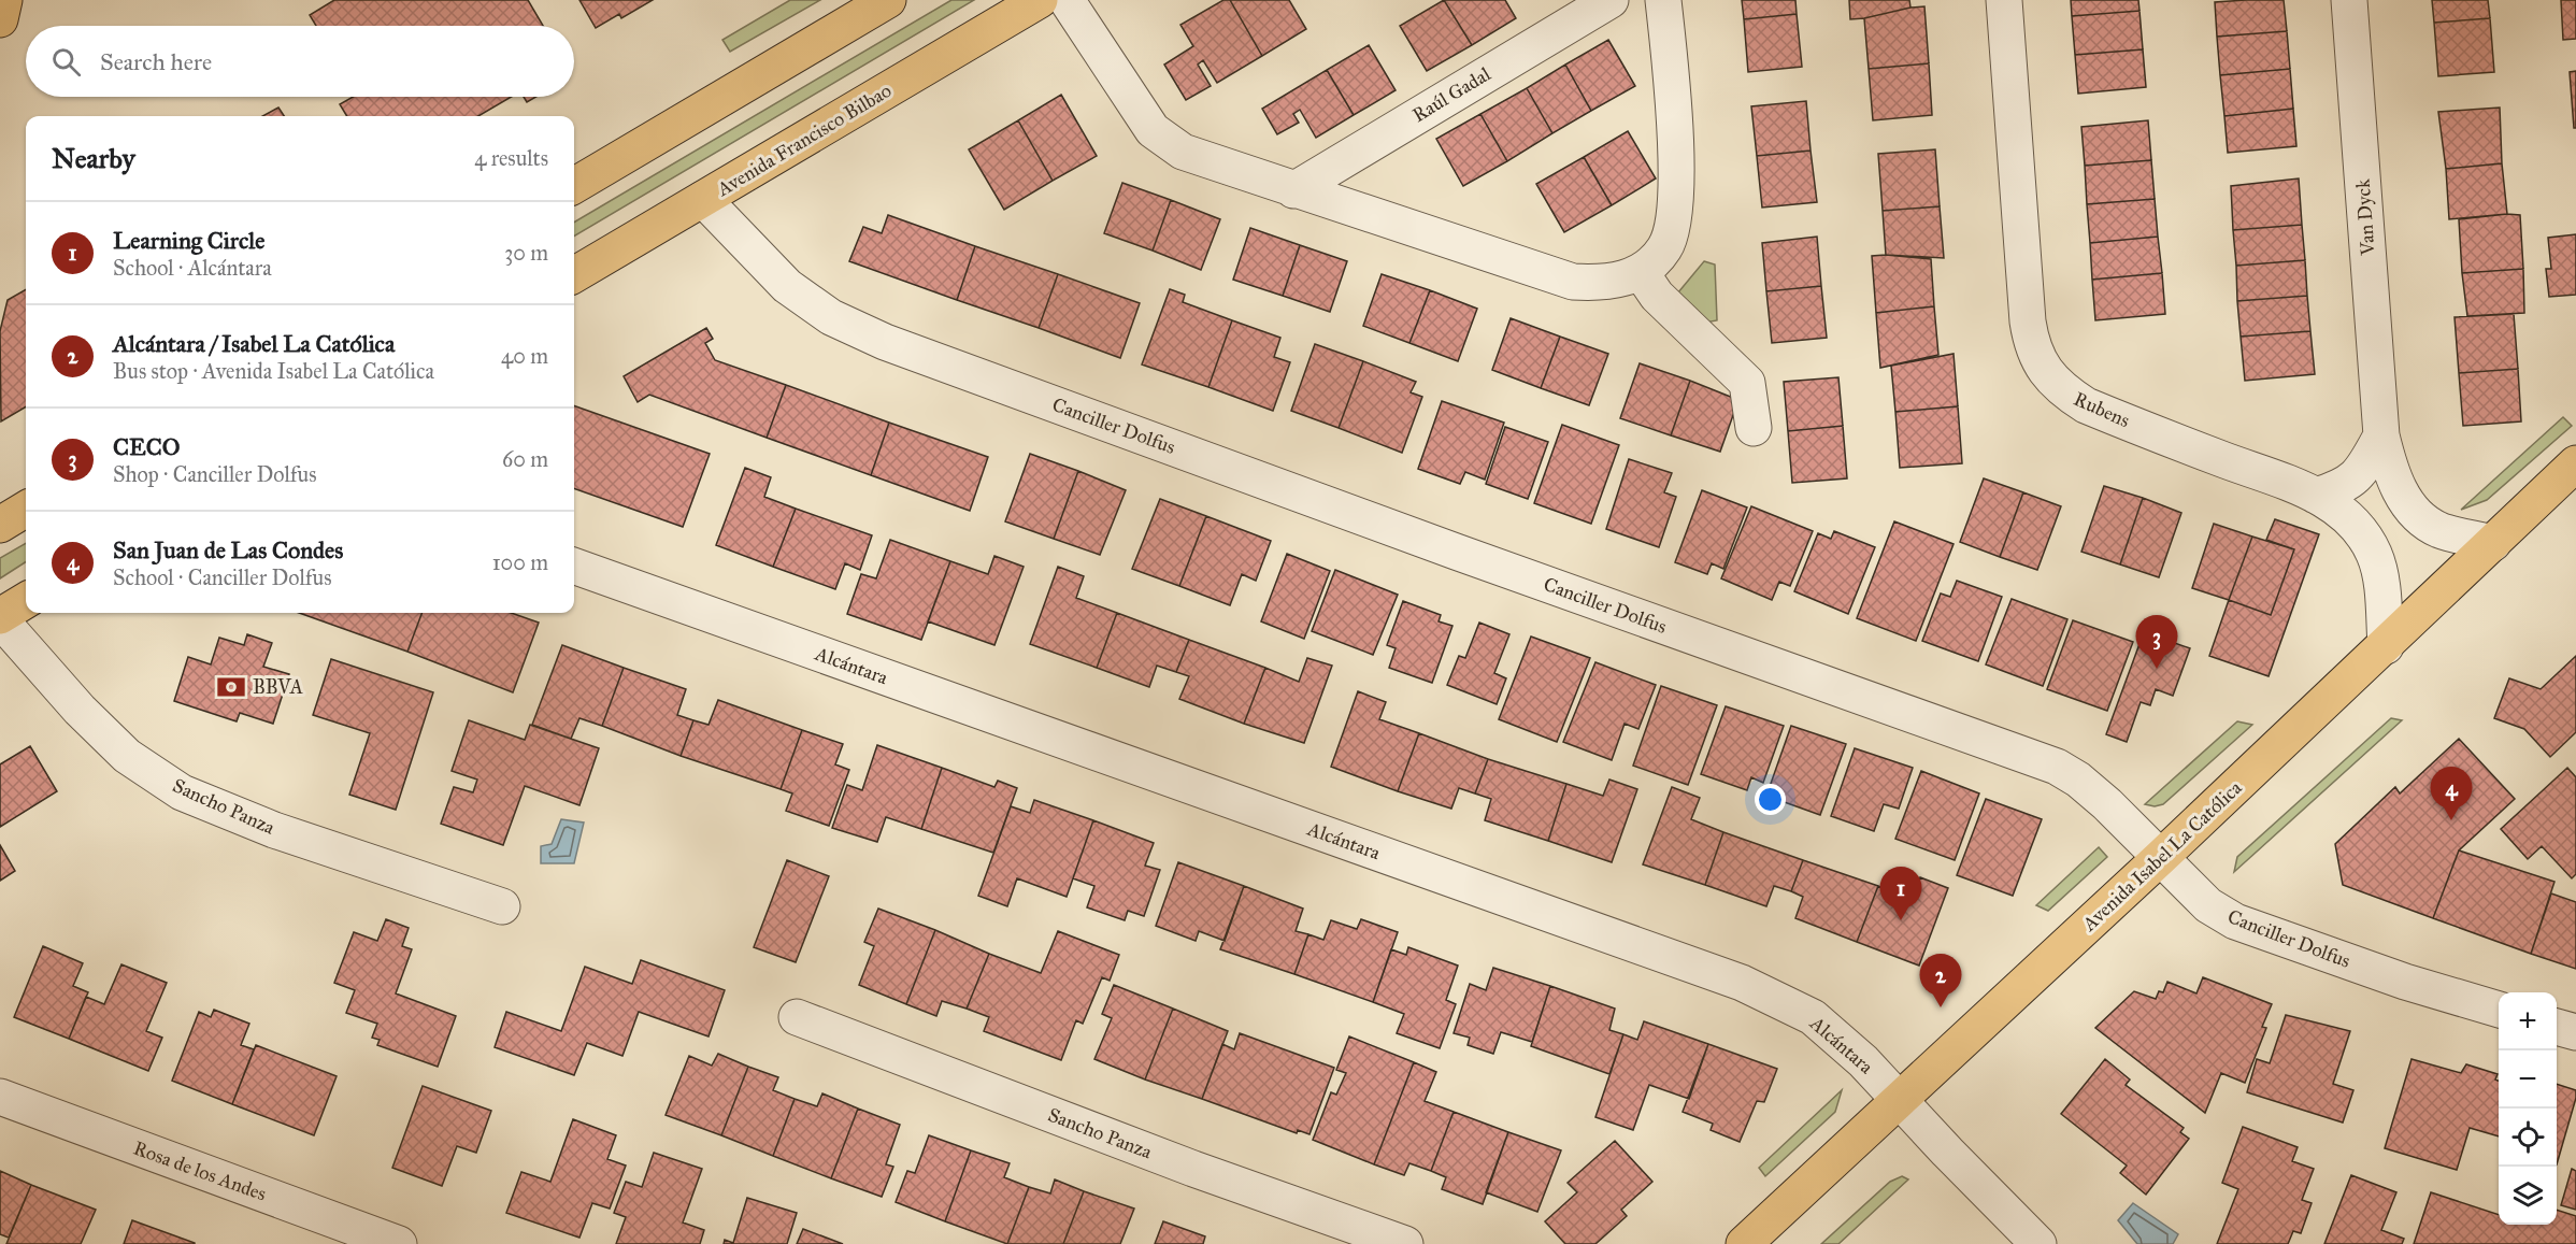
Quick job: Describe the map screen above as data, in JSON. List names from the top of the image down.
{
  "streets": {
    "main road": ["Avenida Francisco Bilbao", "Avenida Isabel La Católica"],
    "street": [
      "Raúl Gadal",
      "Van Dyck",
      "Rubens",
      "Canciller Dolfus",
      "Alcántara",
      "Sancho Panza",
      "Rosa de los Andes"
    ]
  },
  "crossings": [
    ["Avenida Francisco Bilbao", "Canciller Dolfus"],
    ["Van Dyck", "Avenida Isabel La Católica"],
    ["Rubens", "Avenida Isabel La Católica"],
    ["Canciller Dolfus", "Avenida Isabel La Católica"],
    ["Alcántara", "Avenida Isabel La Católica"]
  ],
  "places": {
    "bank": ["BBVA"]
  },
  "page": {
    "search": "Search here",
    "heading": ["Nearby", "4 results"],
    "list": [
      {
        "mark": "1",
        "name": "Learning Circle",
        "note": "School · Alcántara",
        "value": "30 m"
      },
      {
        "mark": "2",
        "name": "Alcántara / Isabel La Católica",
        "note": "Bus stop · Avenida Isabel La Católica",
        "value": "40 m"
      },
      {
        "mark": "3",
        "name": "CECO",
        "note": "Shop · Canciller Dolfus",
        "value": "60 m"
      },
      {
        "mark": "4",
        "name": "San Juan de Las Condes",
        "note": "School · Canciller Dolfus",
        "value": "100 m"
      }
    ],
    "pins": [
      "3",
      "4",
      "1",
      "2"
    ],
    "map_buttons": ["+", "−"]
  }
}
